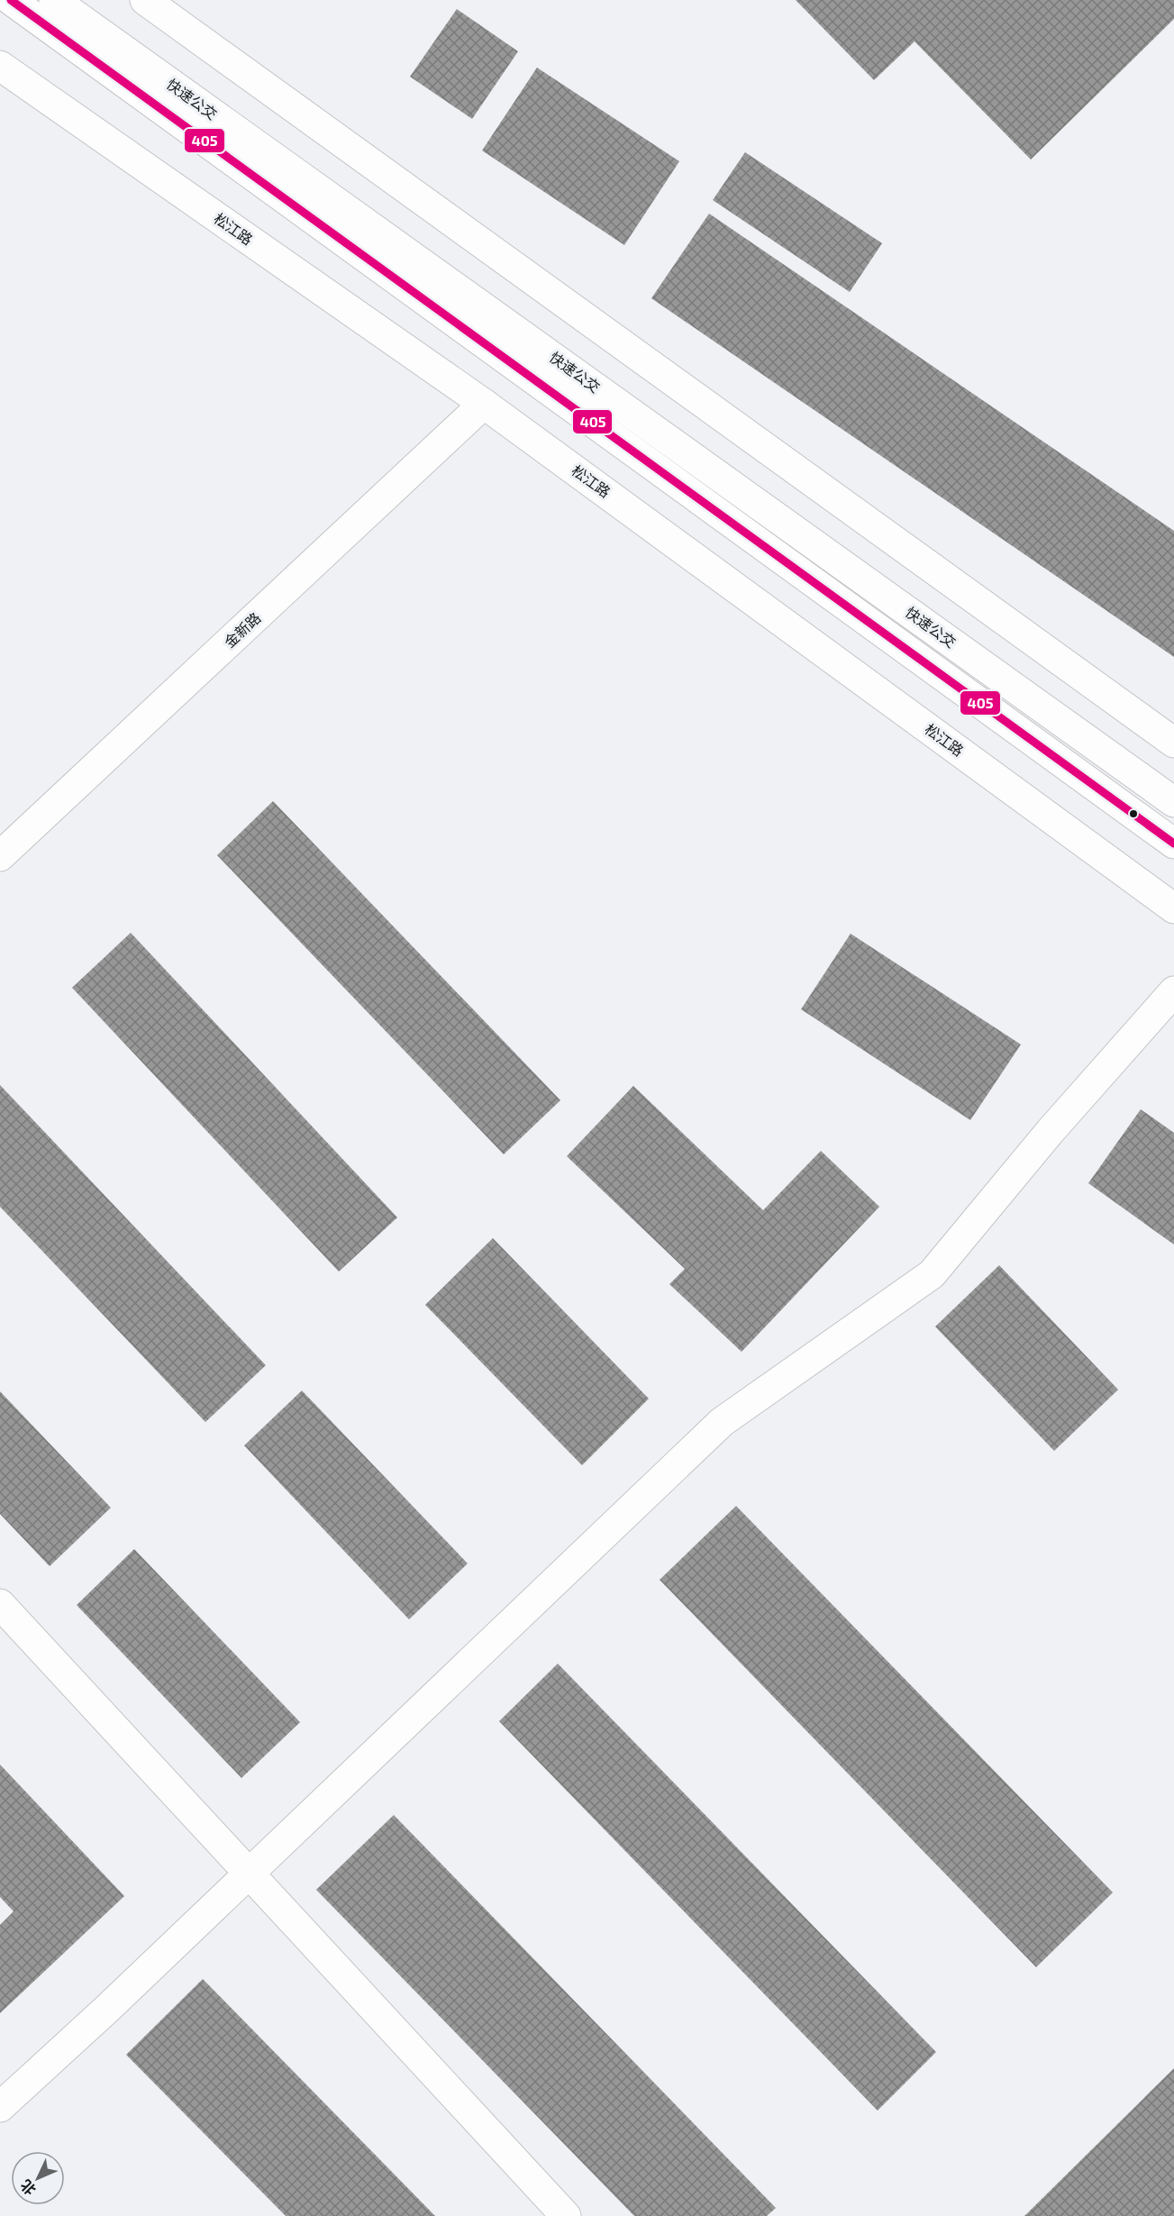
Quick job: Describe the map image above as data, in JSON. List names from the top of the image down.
{
  "streets": {
    "street": ["快速公交", "松江路", "金新路"]
  },
  "crossings": [
    ["松江路", "金新路"]
  ],
  "lines": ["transit line 405"],
  "north": "bottom left"
}
